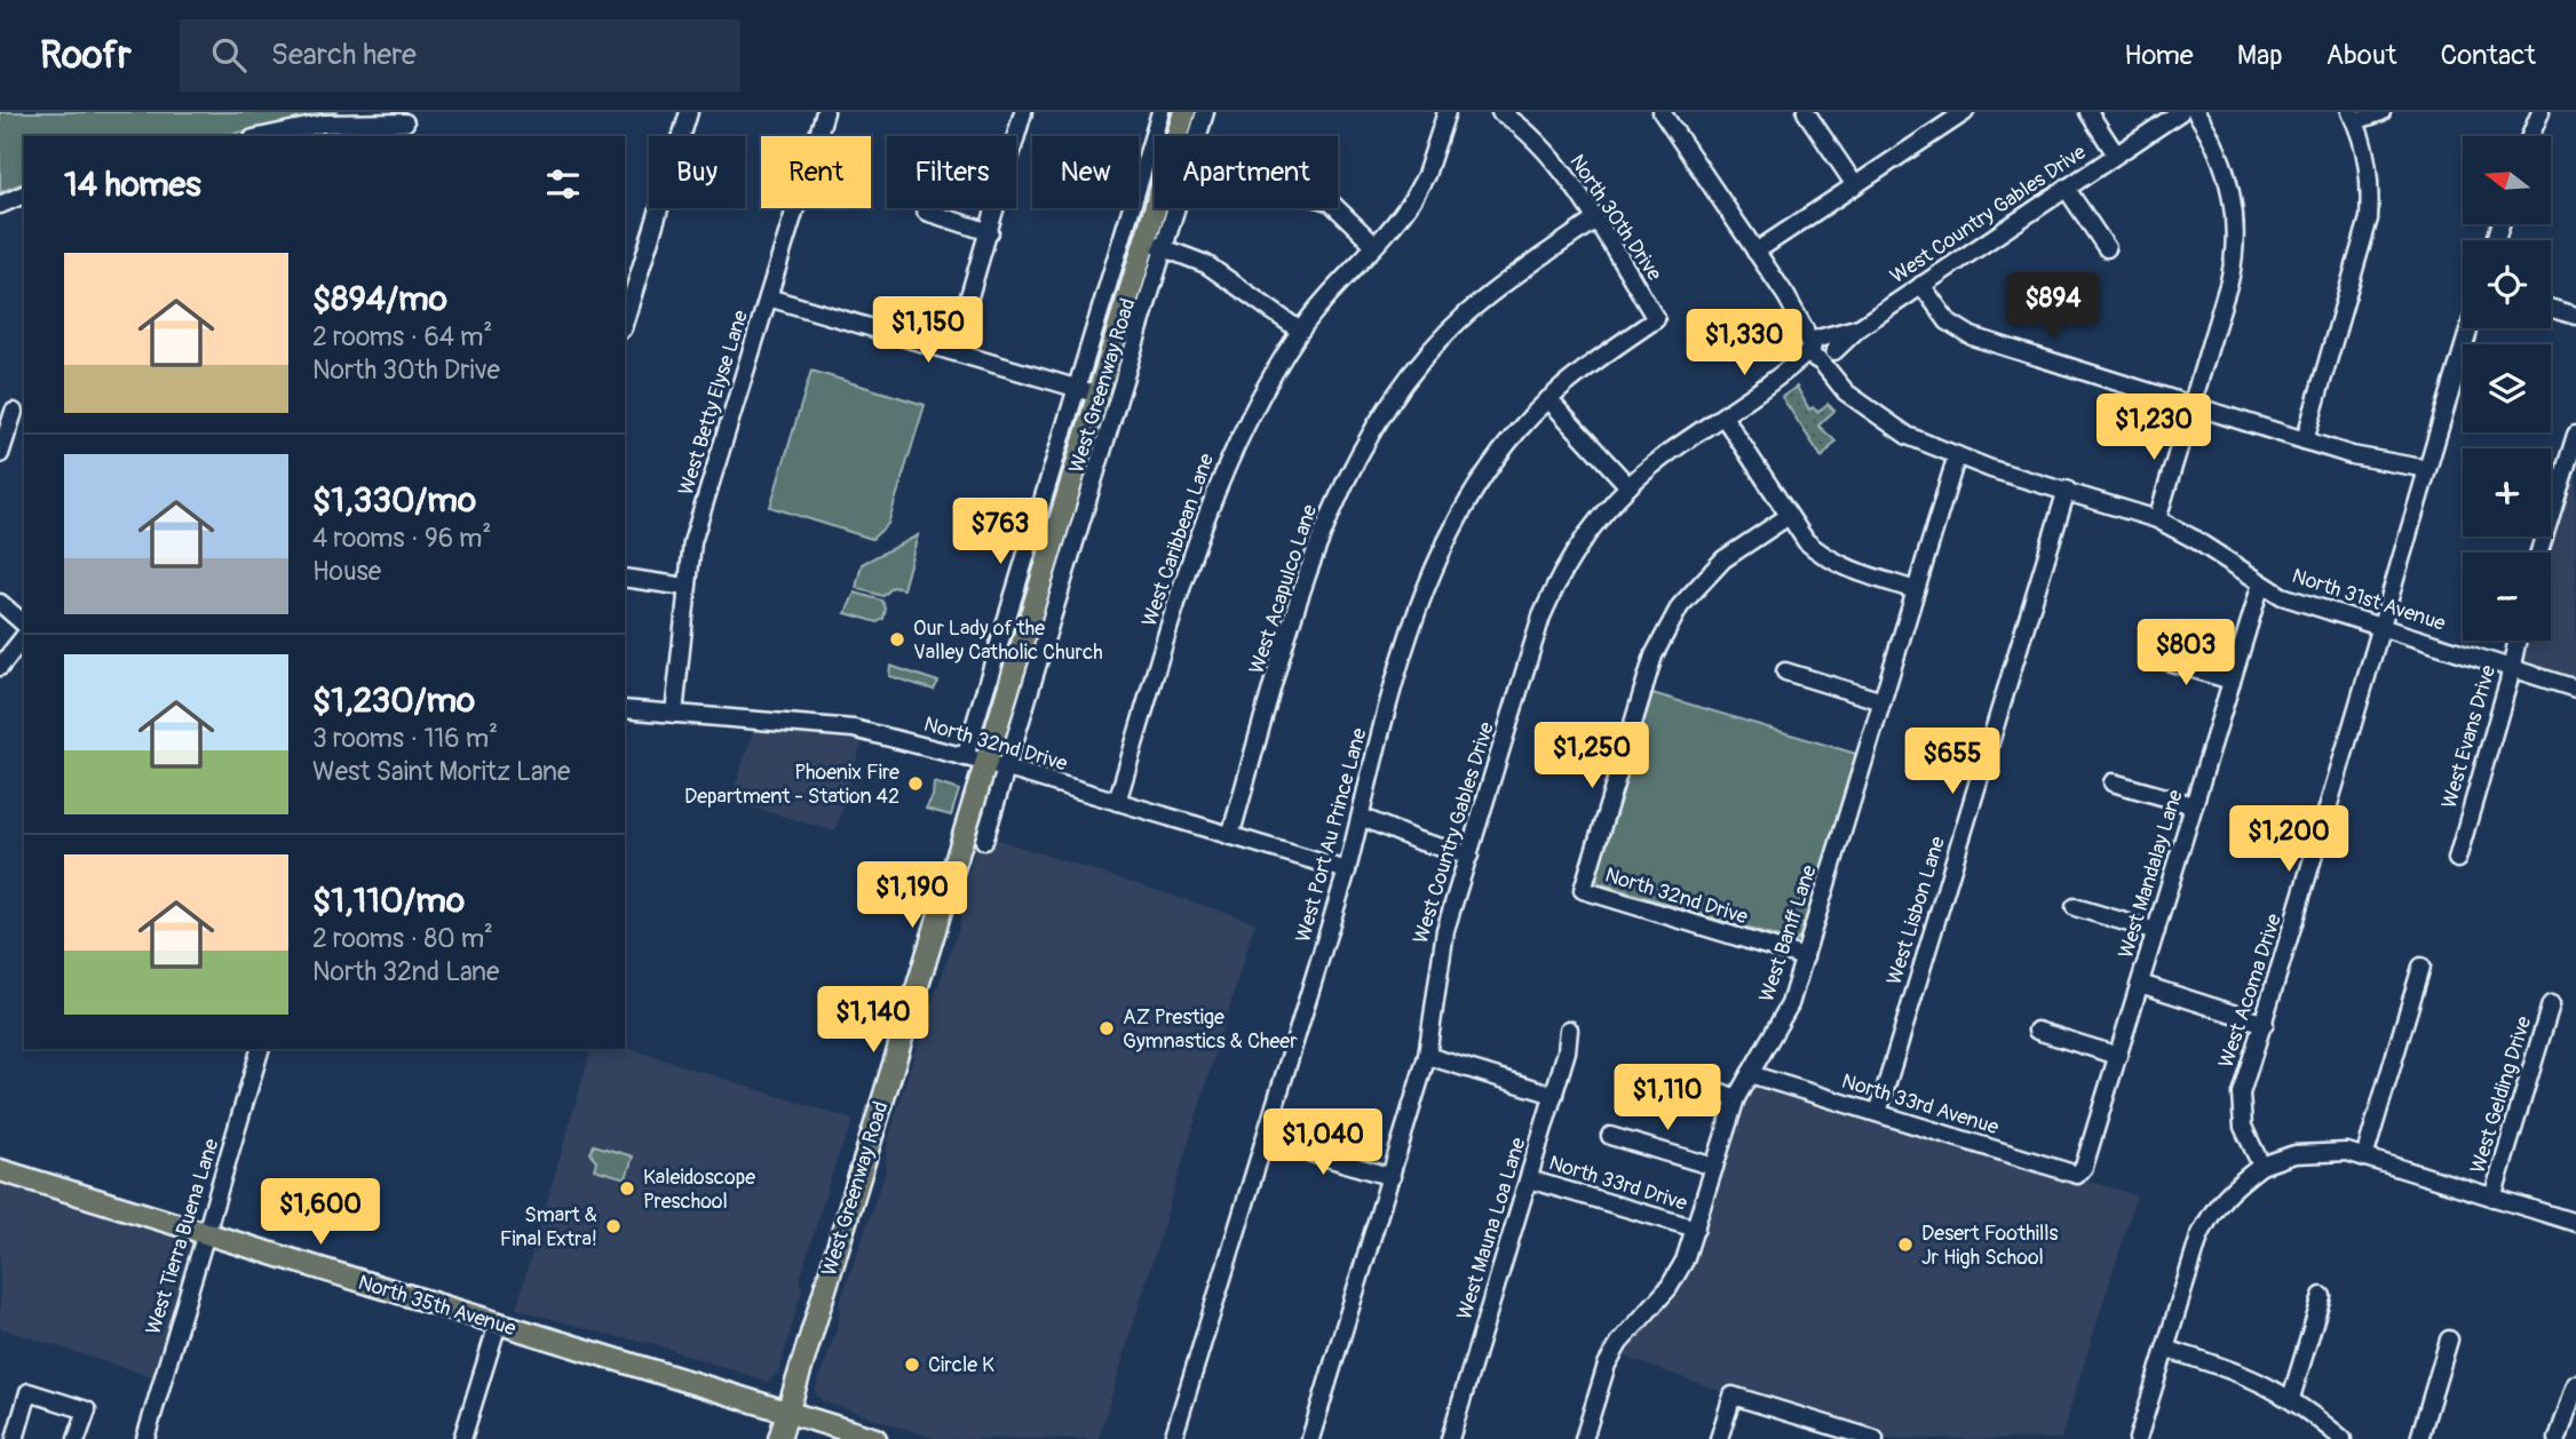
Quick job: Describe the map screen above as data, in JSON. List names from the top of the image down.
{
  "streets": {
    "main road": ["West Greenway Road", "North 35th Avenue"],
    "street": [
      "West Country Gables Drive",
      "North 30th Drive",
      "West Betty Elyse Lane",
      "West Caribbean Lane",
      "West Acapulco Lane",
      "North 31st Avenue",
      "West Evans Drive",
      "North 32nd Drive",
      "West Port Au Prince Lane",
      "West Mandalay Lane",
      "West Lisbon Lane",
      "West Banff Lane",
      "West Acoma Drive",
      "West Gelding Drive",
      "North 33rd Avenue",
      "North 33rd Drive",
      "West Mauna Loa Lane",
      "West Tierra Buena Lane"
    ]
  },
  "crossings": [
    ["West Country Gables Drive", "North 31st Avenue"],
    ["North 30th Drive", "West Acapulco Lane"],
    ["North 30th Drive", "West Port Au Prince Lane"],
    ["West Greenway Road", "North 32nd Drive"],
    ["West Greenway Road", "North 35th Avenue"],
    ["West Betty Elyse Lane", "North 32nd Drive"],
    ["West Caribbean Lane", "North 32nd Drive"],
    ["West Acapulco Lane", "North 32nd Drive"],
    ["North 31st Avenue", "West Evans Drive"],
    ["North 31st Avenue", "West Mandalay Lane"],
    ["North 31st Avenue", "West Lisbon Lane"],
    ["North 31st Avenue", "West Banff Lane"],
    ["North 31st Avenue", "West Acoma Drive"],
    ["North 32nd Drive", "West Port Au Prince Lane"],
    ["North 32nd Drive", "West Banff Lane"],
    ["West Mandalay Lane", "North 33rd Avenue"],
    ["West Lisbon Lane", "North 33rd Avenue"],
    ["West Banff Lane", "North 33rd Avenue"],
    ["West Banff Lane", "North 33rd Drive"],
    ["North 33rd Drive", "West Mauna Loa Lane"],
    ["West Tierra Buena Lane", "North 35th Avenue"]
  ],
  "places": [
    "Our Lady of the Valley Catholic Church",
    "Phoenix Fire Department - Station 42",
    "AZ Prestige Gymnastics & Cheer",
    "Kaleidoscope Preschool",
    "Smart & Final Extra!",
    "Desert Foothills Jr High School",
    "Circle K"
  ],
  "north": "left",
  "page": {
    "header": "Roofr",
    "search": "Search here",
    "nav": [
      "Home",
      "Map",
      "About",
      "Contact"
    ],
    "map_buttons": ["+", "−"],
    "chip": [
      "Buy",
      "Rent",
      "Filters",
      "New",
      "Apartment"
    ],
    "heading": "14 homes",
    "list": [
      {
        "name": "$894/mo",
        "note": "2 rooms · 64 m² · North 30th Drive"
      },
      {
        "name": "$1,330/mo",
        "note": "4 rooms · 96 m² · House"
      },
      {
        "name": "$1,230/mo",
        "note": "3 rooms · 116 m² · West Saint Moritz Lane"
      },
      {
        "name": "$1,110/mo",
        "note": "2 rooms · 80 m² · North 32nd Lane"
      }
    ],
    "price": [
      "$894",
      "$1,150",
      "$1,330",
      "$1,230",
      "$763",
      "$803",
      "$1,250",
      "$655",
      "$1,200",
      "$1,190",
      "$1,140",
      "$1,110",
      "$1,040",
      "$1,600"
    ]
  }
}
